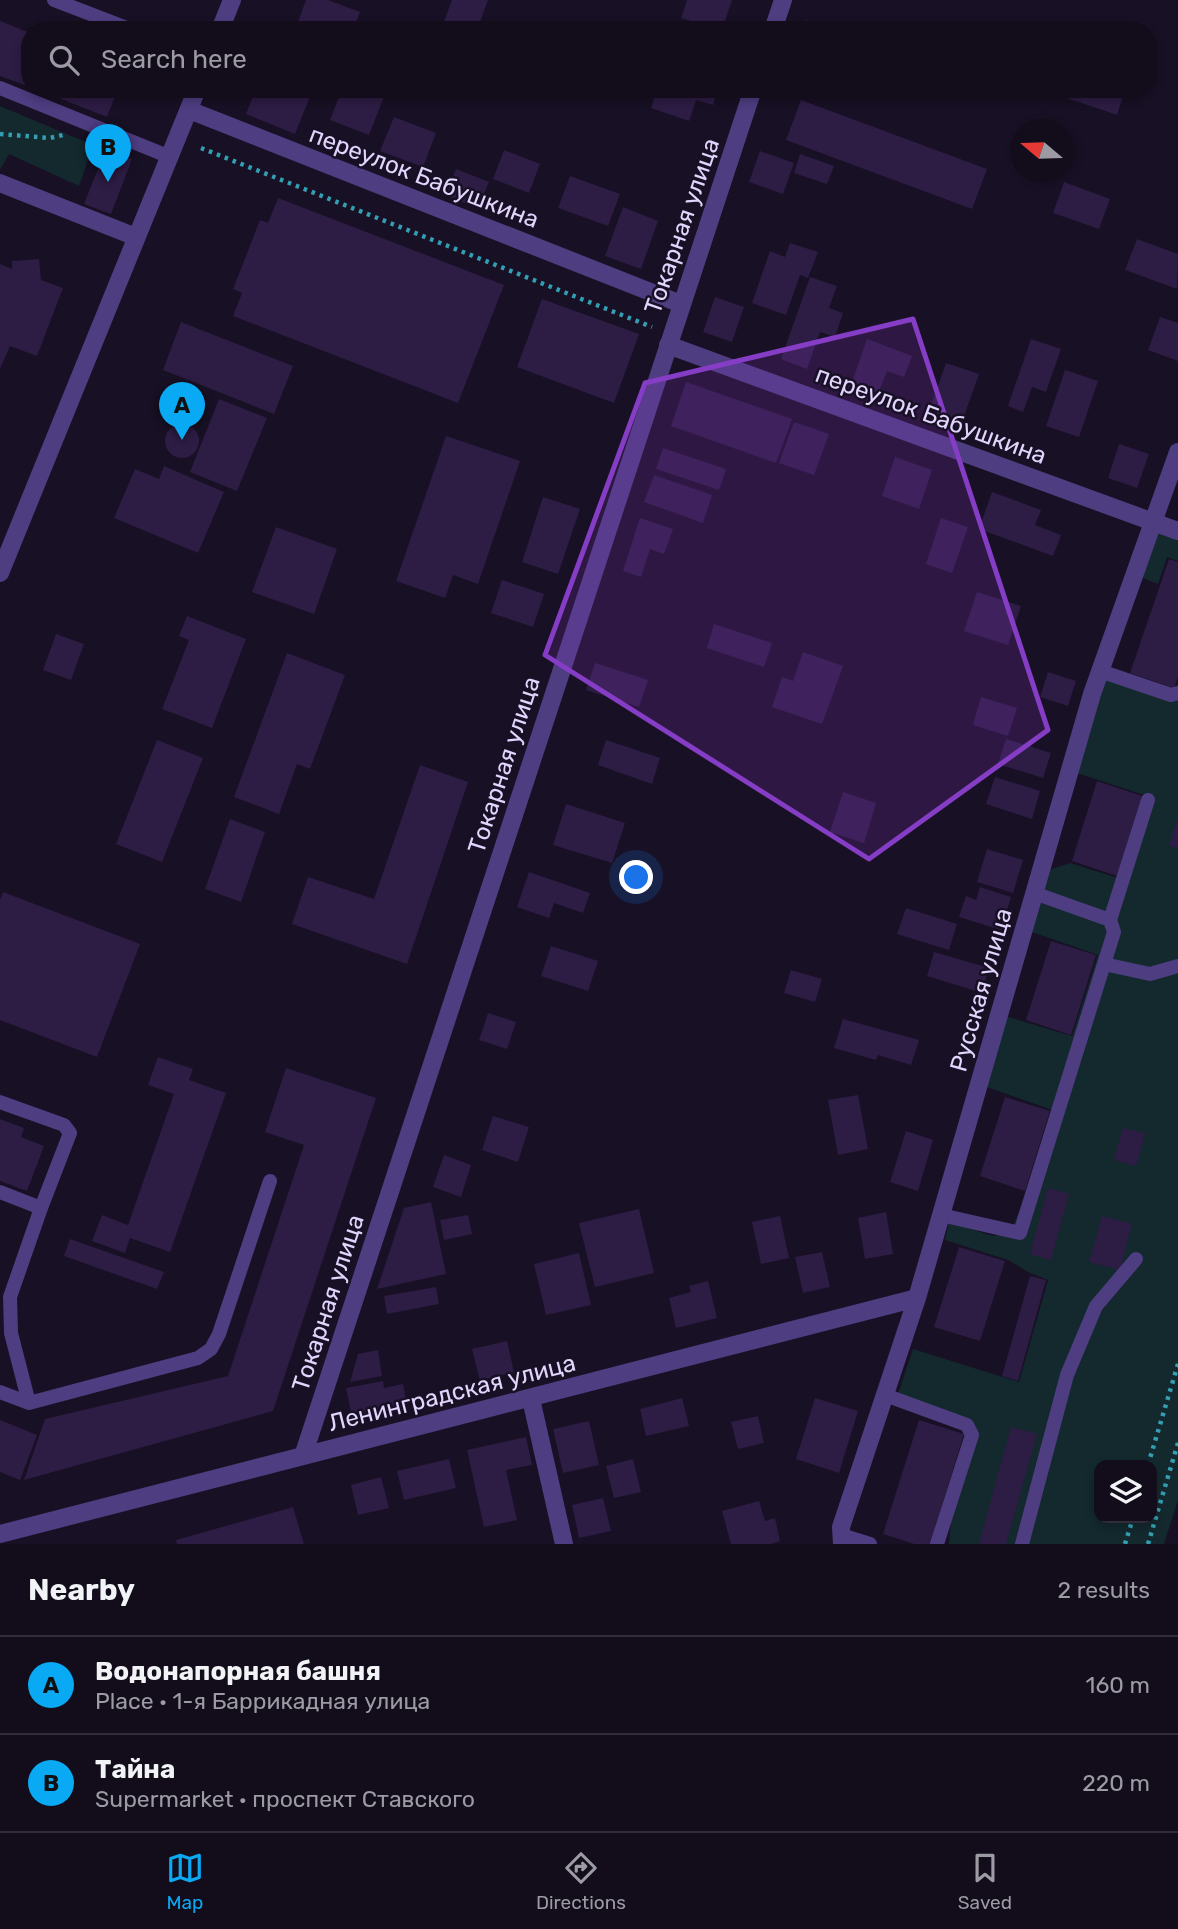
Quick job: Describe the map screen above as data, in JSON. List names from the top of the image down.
{
  "streets": {
    "street": [
      "переулок Бабушкина",
      "Токарная улица",
      "Русская улица",
      "Ленинградская улица"
    ]
  },
  "crossings": [
    ["переулок Бабушкина", "Токарная улица"],
    ["переулок Бабушкина", "Русская улица"],
    ["Токарная улица", "Ленинградская улица"],
    ["Русская улица", "Ленинградская улица"]
  ],
  "north": "left",
  "page": {
    "search": "Search here",
    "pins": ["B", "A"],
    "heading": ["Nearby", "2 results"],
    "list": [
      {
        "mark": "A",
        "name": "Водонапорная башня",
        "note": "Place · 1-я Баррикадная улица",
        "value": "160 m"
      },
      {
        "mark": "B",
        "name": "Тайна",
        "note": "Supermarket · проспект Ставского",
        "value": "220 m"
      }
    ],
    "nav": ["Map", "Directions", "Saved"]
  }
}
